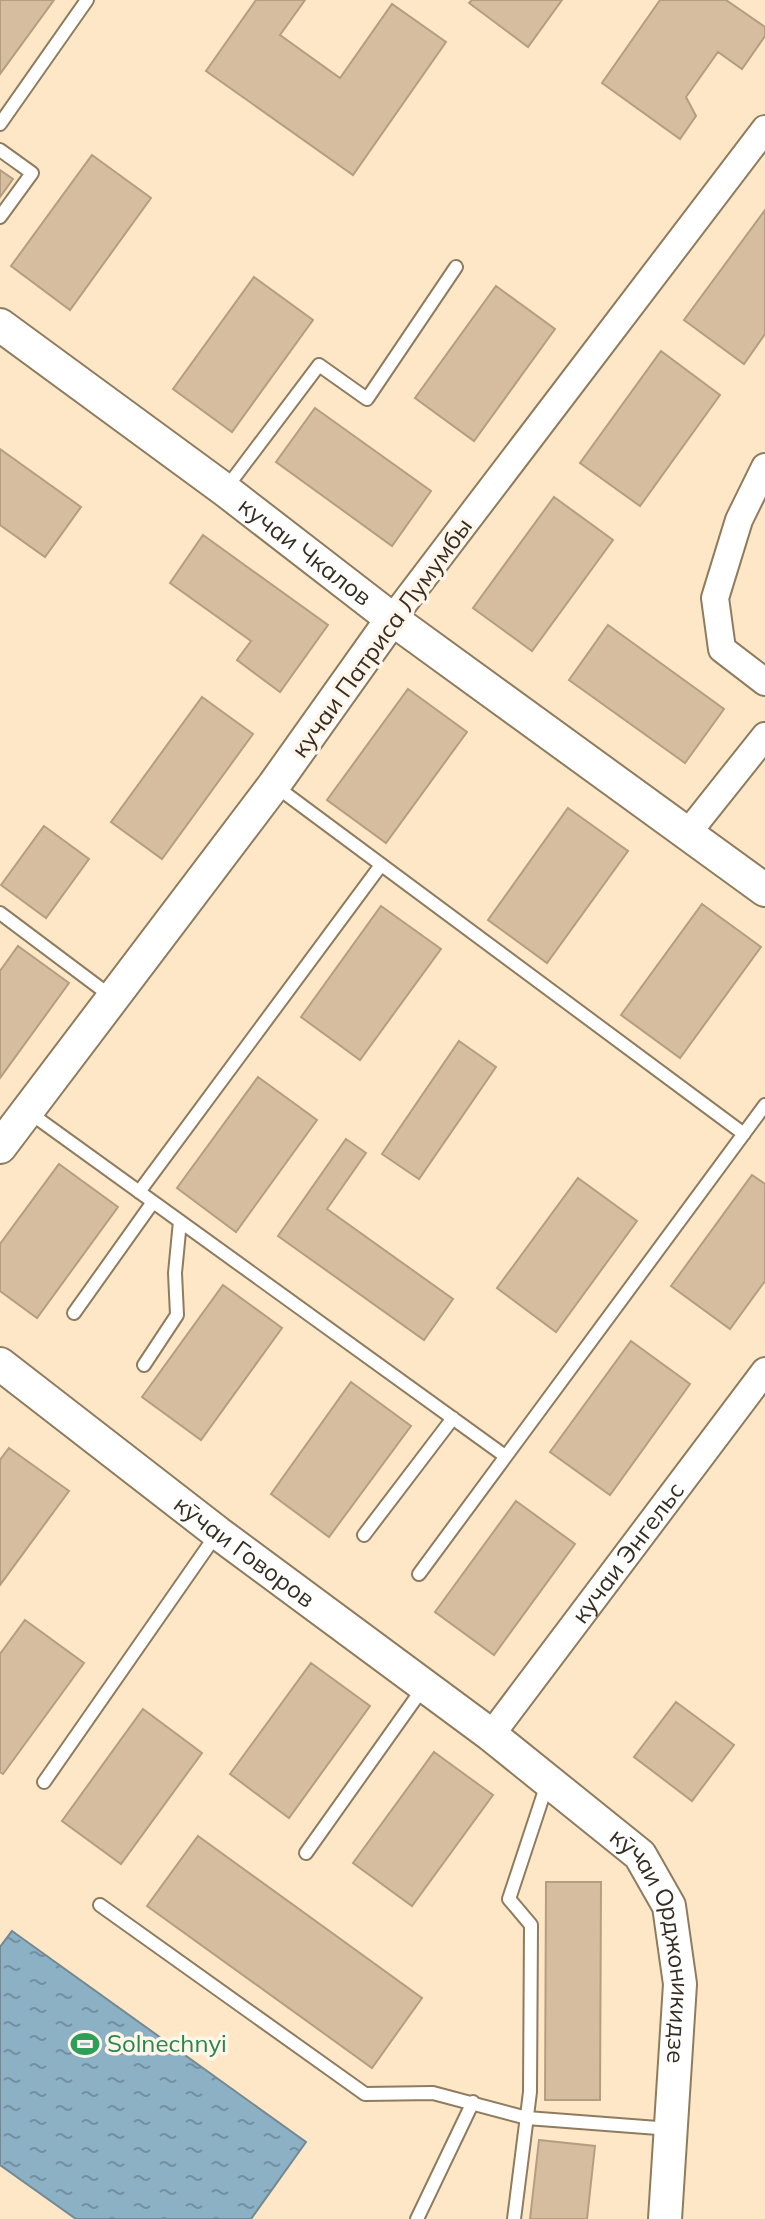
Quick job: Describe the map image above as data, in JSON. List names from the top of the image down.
{
  "streets": {
    "street": [
      "кучаи Чкалов",
      "кучаи Патриса Лумумбы",
      "кӯчаи Говоров",
      "кучаи Энгельс",
      "кӯчаи Орджоникидзе"
    ]
  },
  "crossings": [
    ["кучаи Чкалов", "кучаи Патриса Лумумбы"],
    ["кӯчаи Говоров", "кучаи Энгельс"],
    ["кӯчаи Говоров", "кӯчаи Орджоникидзе"],
    ["кучаи Энгельс", "кӯчаи Орджоникидзе"]
  ],
  "places": {
    "sports": ["Solnechnyi"]
  }
}
